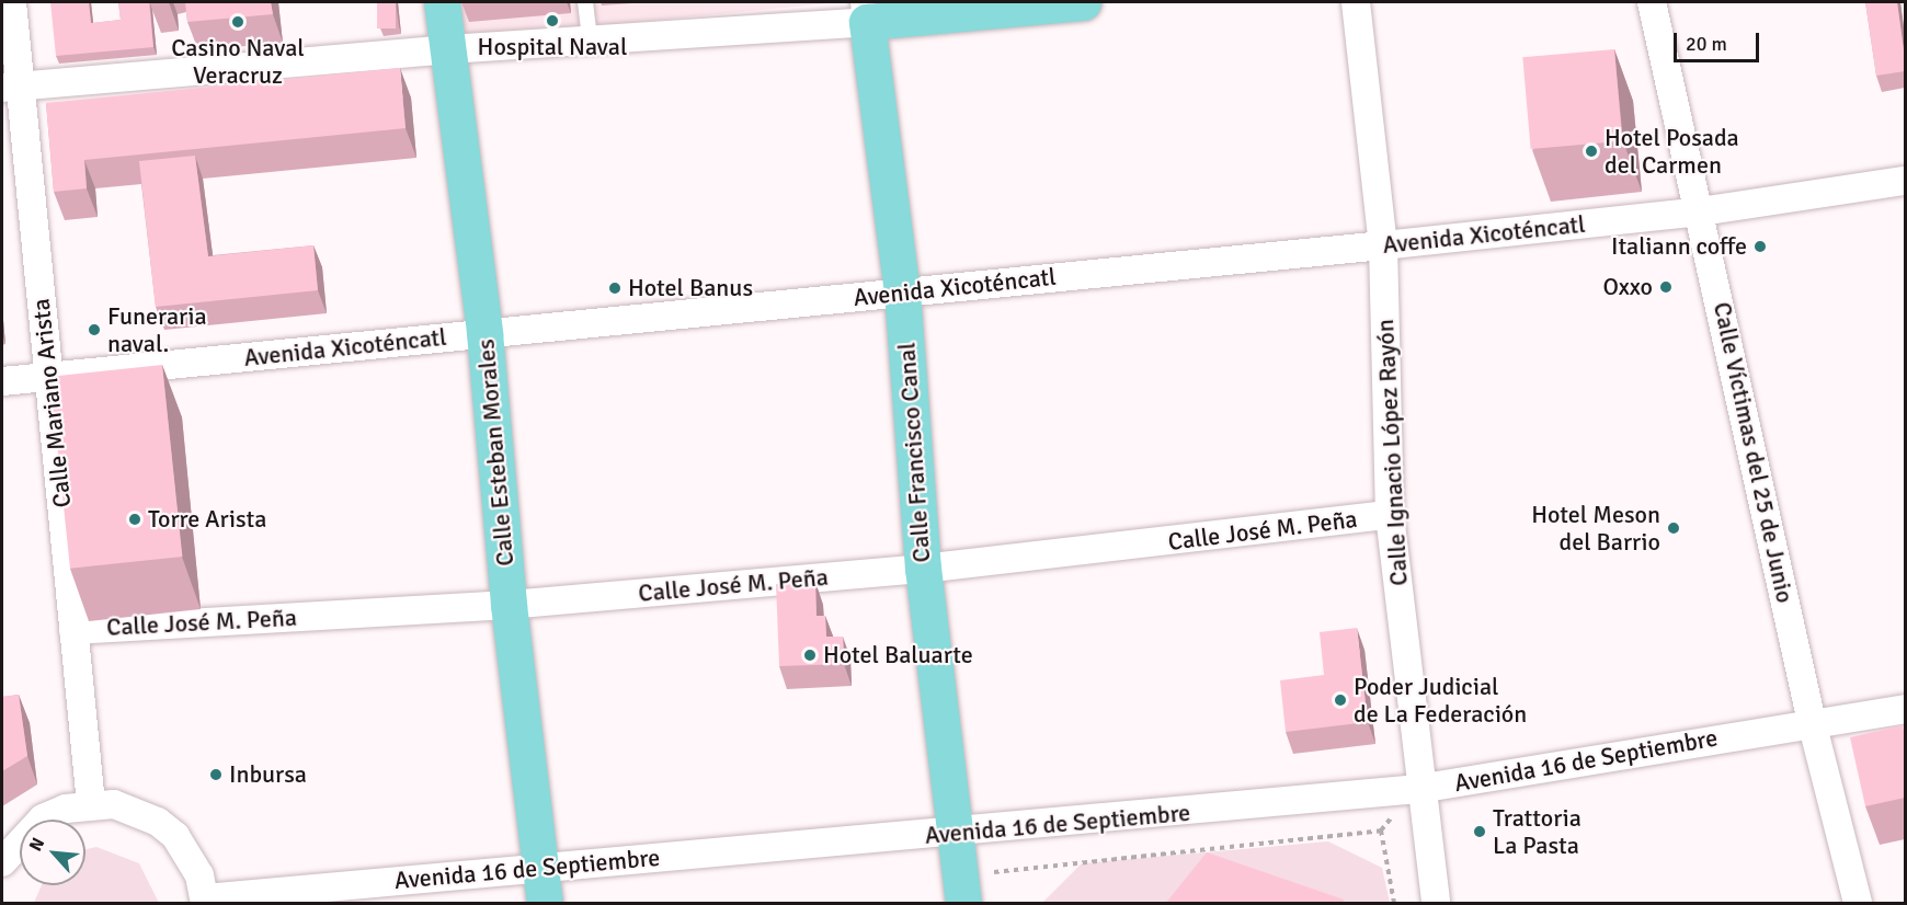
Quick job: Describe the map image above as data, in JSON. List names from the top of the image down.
{
  "streets": {
    "main road": ["Calle Esteban Morales", "Calle Francisco Canal"],
    "street": [
      "Avenida Xicoténcatl",
      "Calle Mariano Arista",
      "Calle Ignacio López Rayón",
      "Calle Víctimas del 25 de Junio",
      "Calle José M. Peña",
      "Avenida 16 de Septiembre"
    ]
  },
  "crossings": [
    ["Avenida Xicoténcatl", "Calle Mariano Arista"],
    ["Avenida Xicoténcatl", "Calle Esteban Morales"],
    ["Avenida Xicoténcatl", "Calle Francisco Canal"],
    ["Avenida Xicoténcatl", "Calle Ignacio López Rayón"],
    ["Avenida Xicoténcatl", "Calle Víctimas del 25 de Junio"],
    ["Calle Mariano Arista", "Calle José M. Peña"],
    ["Calle Esteban Morales", "Calle José M. Peña"],
    ["Calle Esteban Morales", "Avenida 16 de Septiembre"],
    ["Calle Francisco Canal", "Calle José M. Peña"],
    ["Calle Francisco Canal", "Avenida 16 de Septiembre"],
    ["Calle Ignacio López Rayón", "Calle José M. Peña"],
    ["Calle Ignacio López Rayón", "Avenida 16 de Septiembre"],
    ["Calle Víctimas del 25 de Junio", "Avenida 16 de Septiembre"]
  ],
  "places": [
    "Hospital Naval",
    "Casino Naval Veracruz",
    "Hotel Posada del Carmen",
    "Italiann coffe",
    "Oxxo",
    "Hotel Banus",
    "Funeraria naval.",
    "Torre Arista",
    "Hotel Meson del Barrio",
    "Hotel Baluarte",
    "Poder Judicial de La Federación",
    "Inbursa",
    "Trattoria La Pasta"
  ],
  "scale_bar": "20 m",
  "north": "top left"
}
